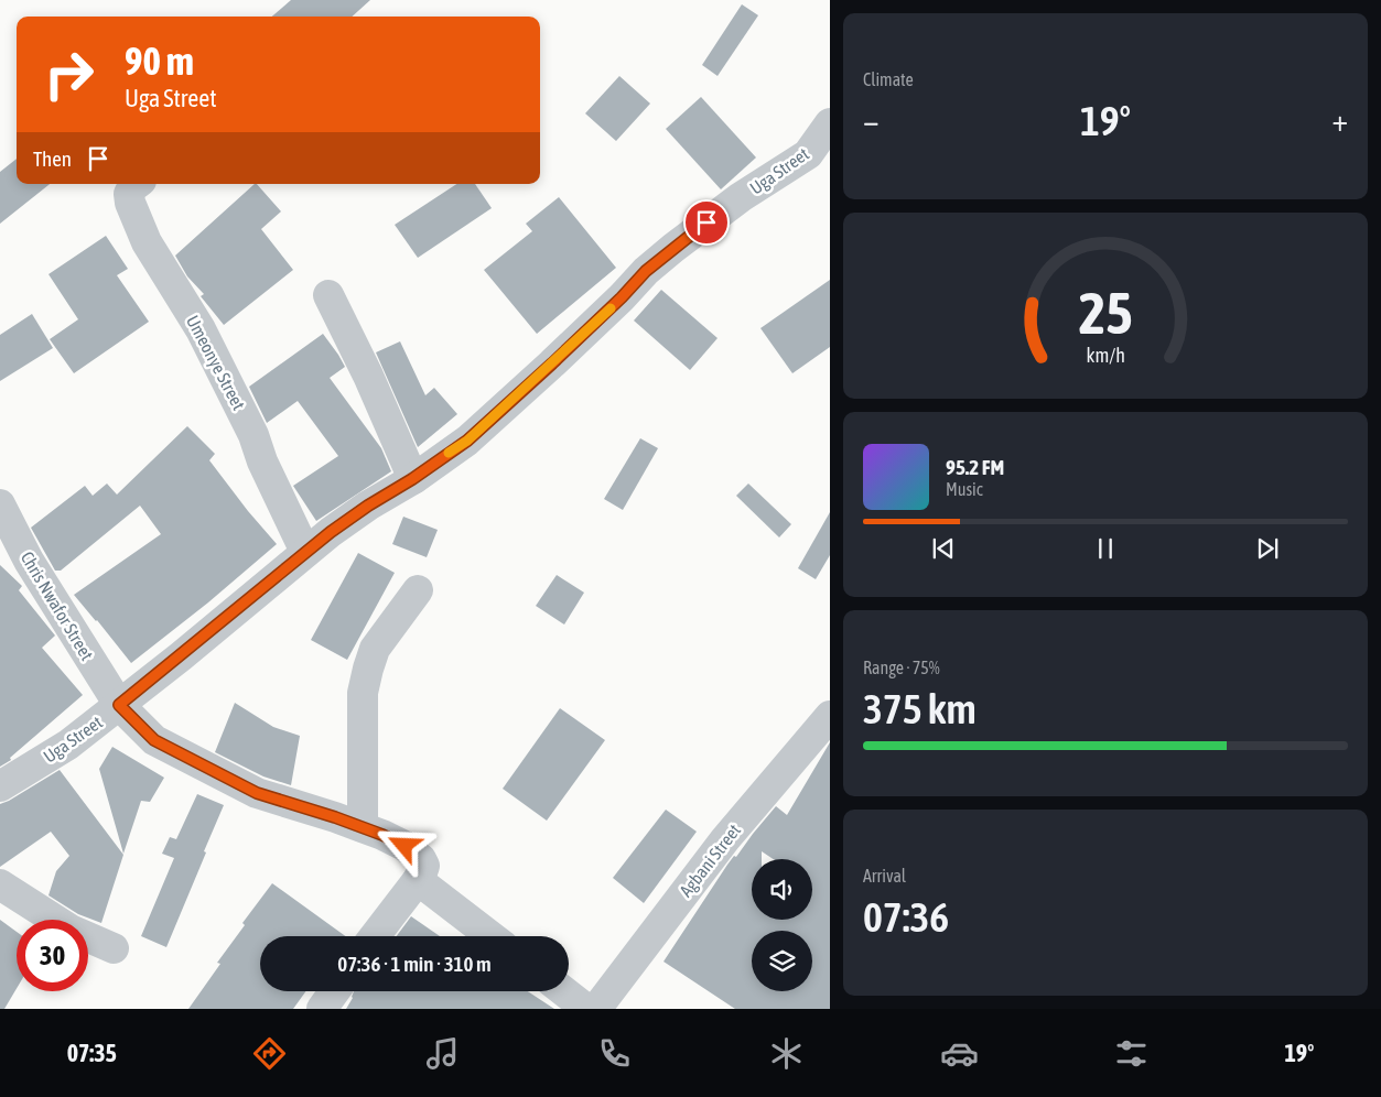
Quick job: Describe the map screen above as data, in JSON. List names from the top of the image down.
{
  "streets": {
    "street": [
      "Uga Street",
      "Umeonye Street",
      "Chris Nwafor Street",
      "Agbani Street"
    ]
  },
  "crossings": [
    ["Uga Street", "Umeonye Street"],
    ["Uga Street", "Chris Nwafor Street"]
  ],
  "page": {
    "tile": [
      "Climate",
      ["Range · 75%", "375 km"],
      ["Arrival", "07:36"]
    ],
    "turn": ["90 m", "Uga Street"],
    "heat": ["−", "19°", "+"],
    "then": "Then",
    "song": ["95.2 FM", "Music"],
    "limit": "30",
    "trip": "07:36 · 1 min · 310 m",
    "tabs": ["07:35", "19°"],
    "gauge": ["25", "km/h"]
  }
}
